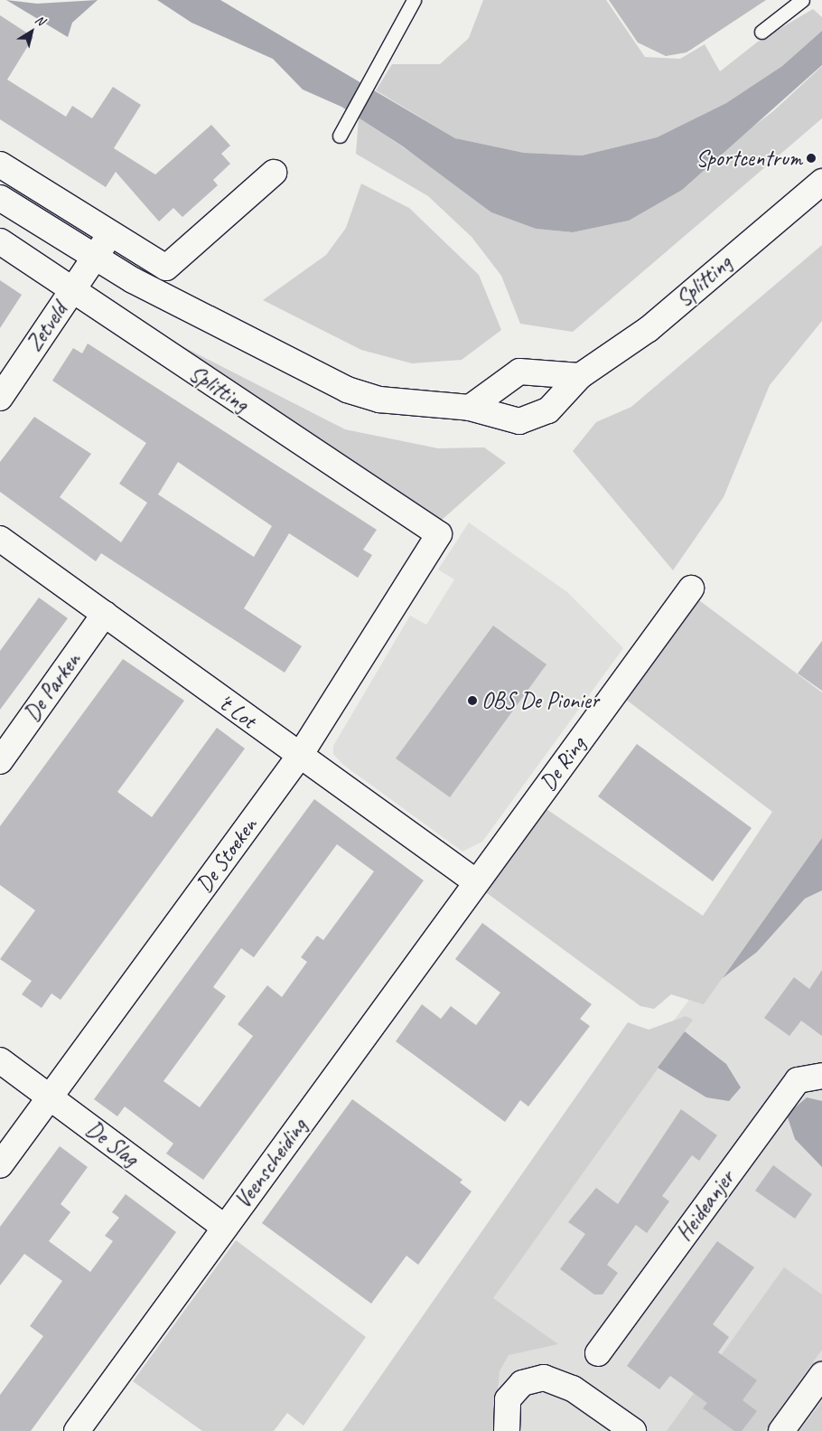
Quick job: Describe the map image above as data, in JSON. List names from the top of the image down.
{
  "streets": {
    "street": [
      "Splitting",
      "Zetveld",
      "De Parken",
      "'t Lot",
      "De Ring",
      "De Stoeken",
      "De Slag",
      "Veenscheiding",
      "Heideanjer"
    ]
  },
  "crossings": [
    ["Splitting", "Zetveld"],
    ["Splitting", "De Stoeken"],
    ["De Parken", "'t Lot"],
    ["'t Lot", "De Ring"],
    ["'t Lot", "De Stoeken"],
    ["'t Lot", "Veenscheiding"],
    ["De Ring", "Veenscheiding"],
    ["De Stoeken", "De Slag"],
    ["De Slag", "Veenscheiding"]
  ],
  "places": ["Sportcentrum", "OBS De Pionier"],
  "north": "top right"
}
